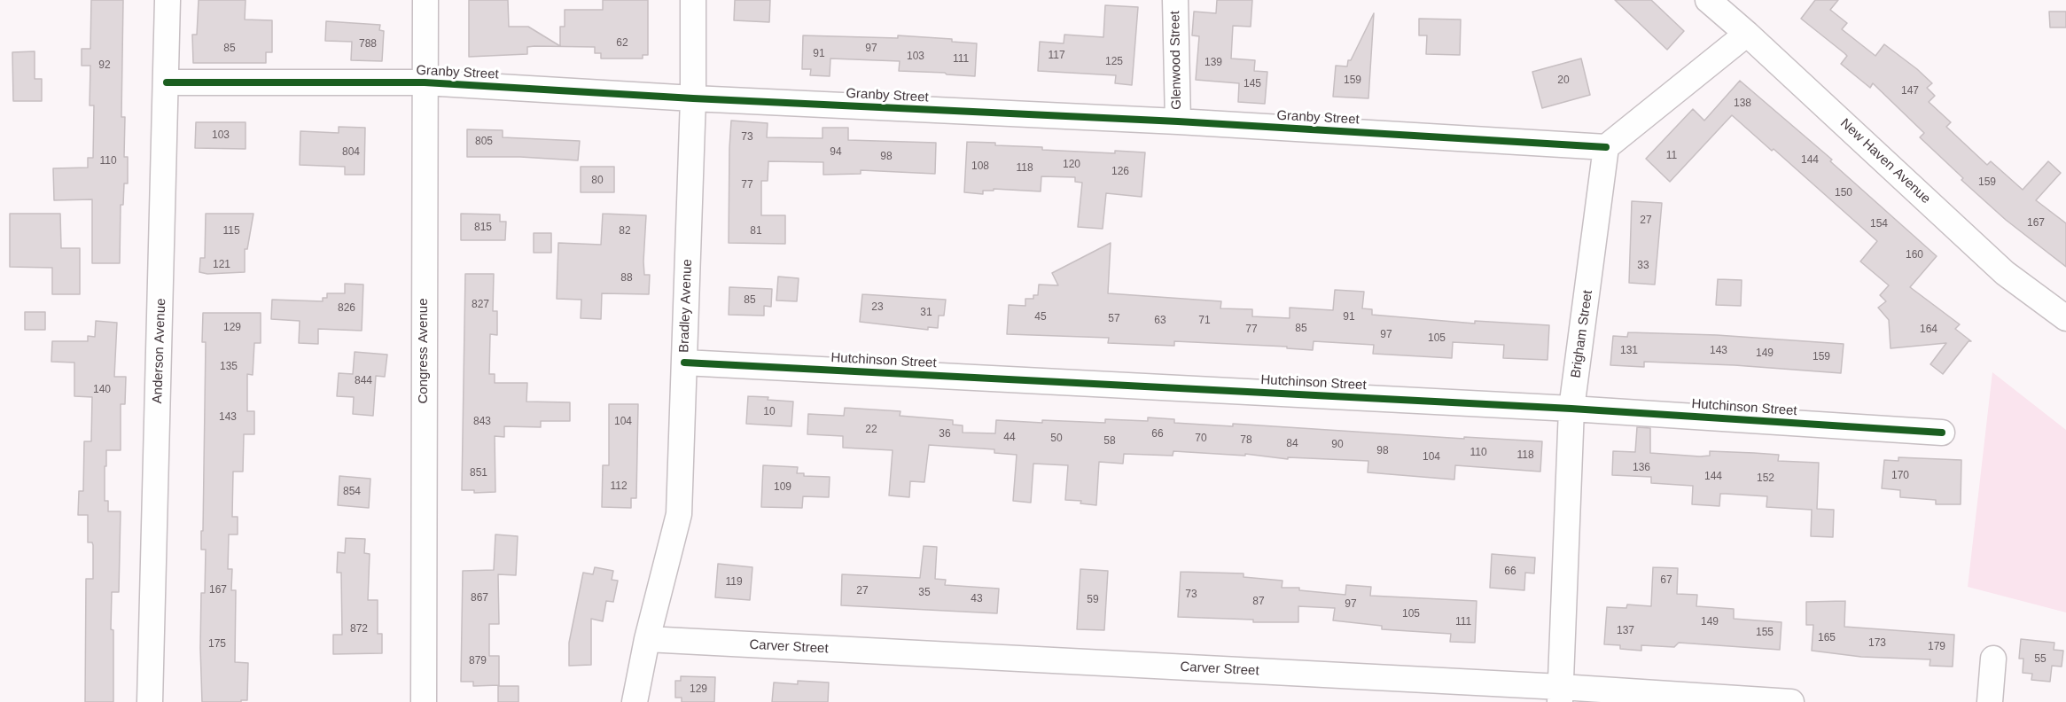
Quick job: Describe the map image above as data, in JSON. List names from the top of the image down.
{
  "streets": {
    "street": [
      "Glenwood Street",
      "Granby Street",
      "New Haven Avenue",
      "Bradley Avenue",
      "Brigham Street",
      "Anderson Avenue",
      "Congress Avenue",
      "Hutchinson Street",
      "Carver Street"
    ]
  },
  "crossings": [
    ["Glenwood Street", "Granby Street"],
    ["Granby Street", "Bradley Avenue"],
    ["Granby Street", "Brigham Street"],
    ["Granby Street", "Anderson Avenue"],
    ["Granby Street", "Congress Avenue"],
    ["Bradley Avenue", "Hutchinson Street"],
    ["Bradley Avenue", "Carver Street"],
    ["Brigham Street", "Hutchinson Street"],
    ["Brigham Street", "Carver Street"]
  ],
  "house_numbers": [
    "62",
    "788",
    "85",
    "97",
    "91",
    "117",
    "103",
    "111",
    "125",
    "139",
    "92",
    "159",
    "20",
    "145",
    "147",
    "138",
    "103",
    "73",
    "805",
    "804",
    "94",
    "11",
    "98",
    "144",
    "110",
    "120",
    "108",
    "118",
    "126",
    "80",
    "159",
    "77",
    "150",
    "27",
    "167",
    "154",
    "815",
    "115",
    "82",
    "81",
    "160",
    "121",
    "33",
    "88",
    "85",
    "827",
    "23",
    "826",
    "31",
    "45",
    "91",
    "57",
    "63",
    "71",
    "129",
    "85",
    "77",
    "164",
    "97",
    "105",
    "131",
    "143",
    "149",
    "159",
    "135",
    "844",
    "140",
    "10",
    "143",
    "843",
    "104",
    "22",
    "36",
    "66",
    "44",
    "50",
    "70",
    "78",
    "58",
    "84",
    "90",
    "98",
    "110",
    "118",
    "104",
    "136",
    "851",
    "170",
    "144",
    "152",
    "112",
    "109",
    "854",
    "66",
    "67",
    "119",
    "167",
    "27",
    "35",
    "73",
    "867",
    "43",
    "59",
    "87",
    "97",
    "105",
    "111",
    "149",
    "872",
    "137",
    "155",
    "165",
    "173",
    "175",
    "179",
    "55",
    "879",
    "129"
  ]
}
